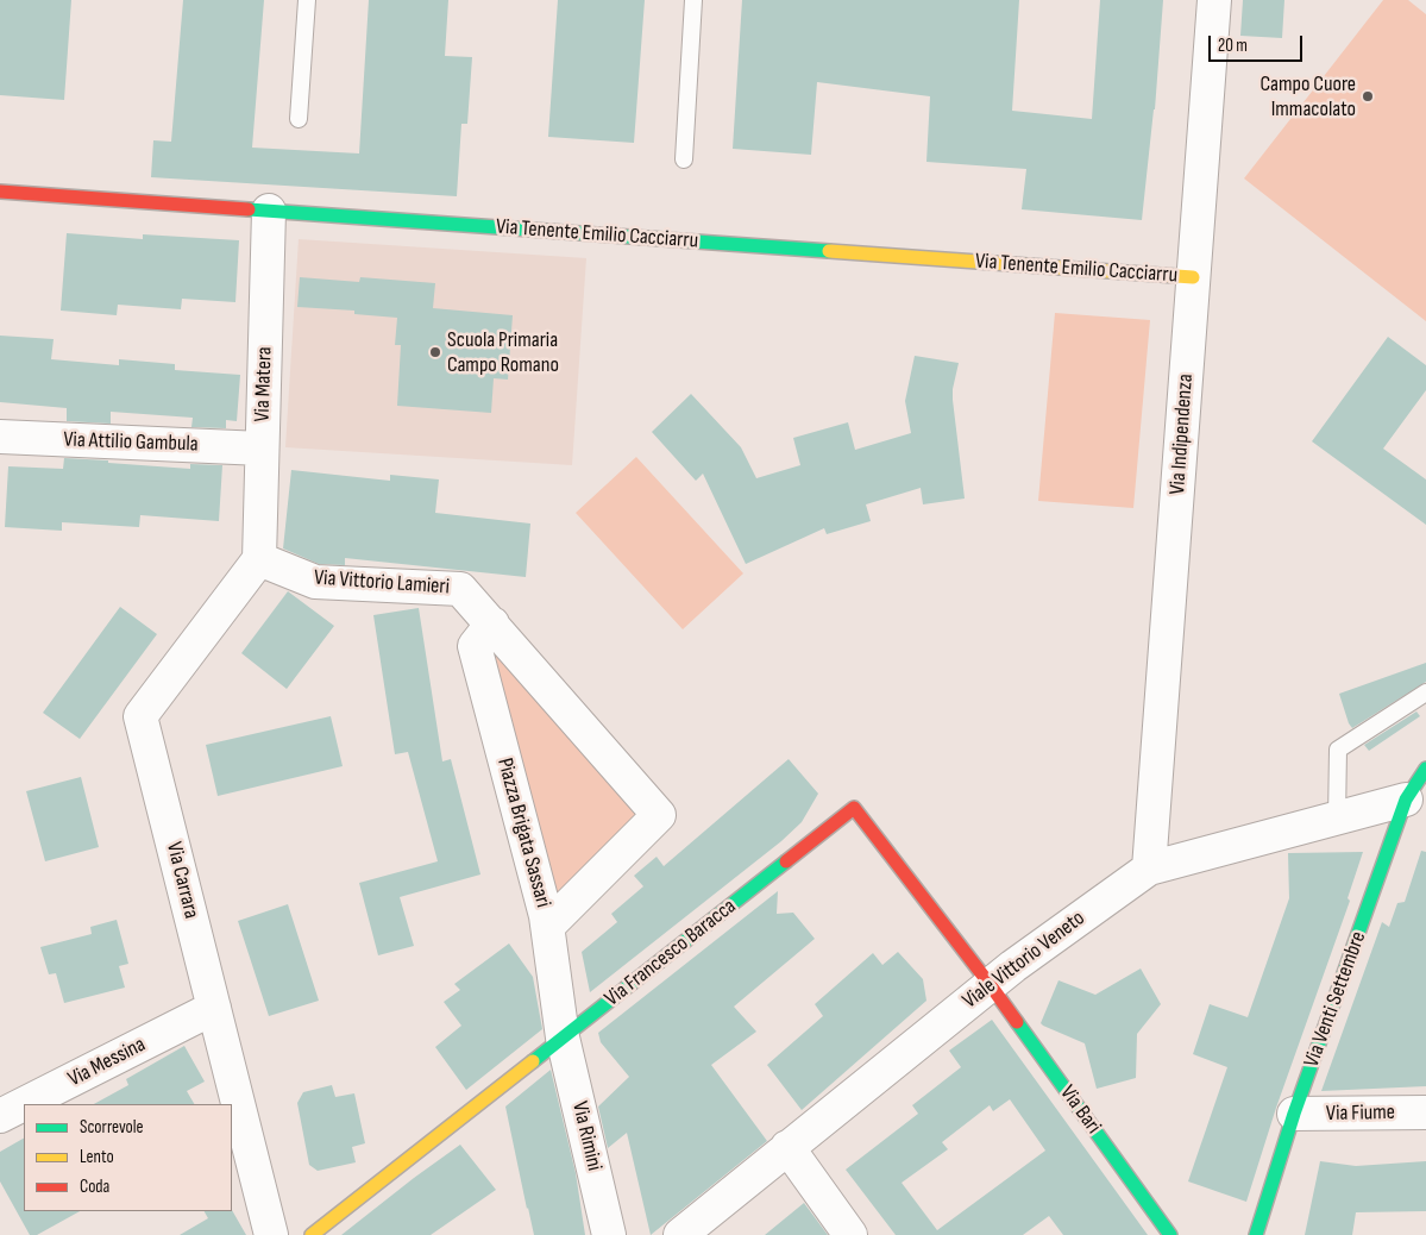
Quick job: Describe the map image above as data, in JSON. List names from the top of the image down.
{
  "streets": {
    "street": [
      "Via Tenente Emilio Cacciarru",
      "Via Matera",
      "Via Indipendenza",
      "Via Attilio Gambula",
      "Via Vittorio Lamieri",
      "Piazza Brigata Sassari",
      "Via Carrara",
      "Via Francesco Baracca",
      "Viale Vittorio Veneto",
      "Via Venti Settembre",
      "Via Messina",
      "Via Bari",
      "Via Fiume",
      "Via Rimini"
    ]
  },
  "crossings": [
    ["Via Tenente Emilio Cacciarru", "Via Matera"],
    ["Via Tenente Emilio Cacciarru", "Via Indipendenza"],
    ["Via Matera", "Via Attilio Gambula"],
    ["Via Matera", "Via Vittorio Lamieri"],
    ["Via Matera", "Via Carrara"],
    ["Via Indipendenza", "Viale Vittorio Veneto"],
    ["Via Vittorio Lamieri", "Piazza Brigata Sassari"],
    ["Via Vittorio Lamieri", "Via Carrara"],
    ["Piazza Brigata Sassari", "Via Rimini"],
    ["Via Carrara", "Via Messina"],
    ["Via Francesco Baracca", "Viale Vittorio Veneto"],
    ["Via Francesco Baracca", "Via Bari"],
    ["Via Francesco Baracca", "Via Rimini"],
    ["Viale Vittorio Veneto", "Via Venti Settembre"],
    ["Viale Vittorio Veneto", "Via Bari"],
    ["Via Venti Settembre", "Via Fiume"]
  ],
  "places": ["Campo Cuore Immacolato", "Scuola Primaria Campo Romano"],
  "legend": ["Scorrevole", "Lento", "Coda"],
  "scale_bar": "20 m"
}
